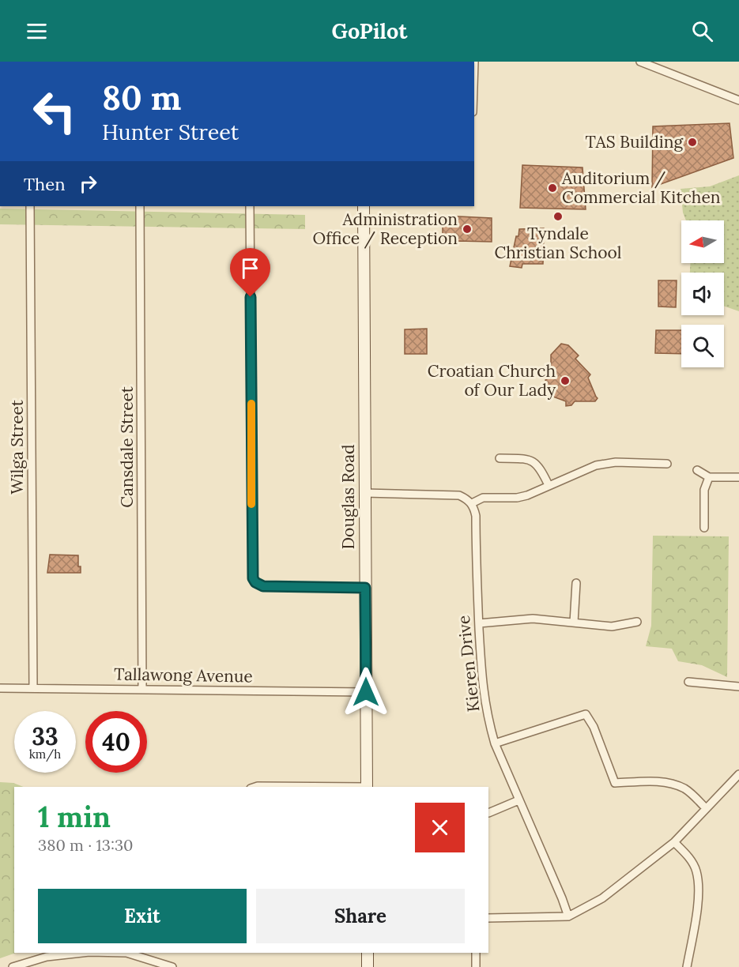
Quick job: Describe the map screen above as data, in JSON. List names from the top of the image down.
{
  "streets": {
    "street": [
      "Wilga Street",
      "Cansdale Street",
      "Douglas Road",
      "Kieren Drive",
      "Tallawong Avenue"
    ]
  },
  "crossings": [
    ["Wilga Street", "Tallawong Avenue"],
    ["Cansdale Street", "Tallawong Avenue"],
    ["Douglas Road", "Tallawong Avenue"]
  ],
  "places": [
    "TAS Building",
    "Auditorium / Commercial Kitchen",
    "Tyndale Christian School",
    "Administration Office / Reception",
    "Croatian Church of Our Lady"
  ],
  "north": "left",
  "page": {
    "header": "GoPilot",
    "turn": ["80 m", "Hunter Street"],
    "then": "Then",
    "speed": "33 km/h",
    "limit": "40",
    "heading": ["1 min", "380 m · 13:30"],
    "buttons": ["Exit", "Share"]
  }
}
